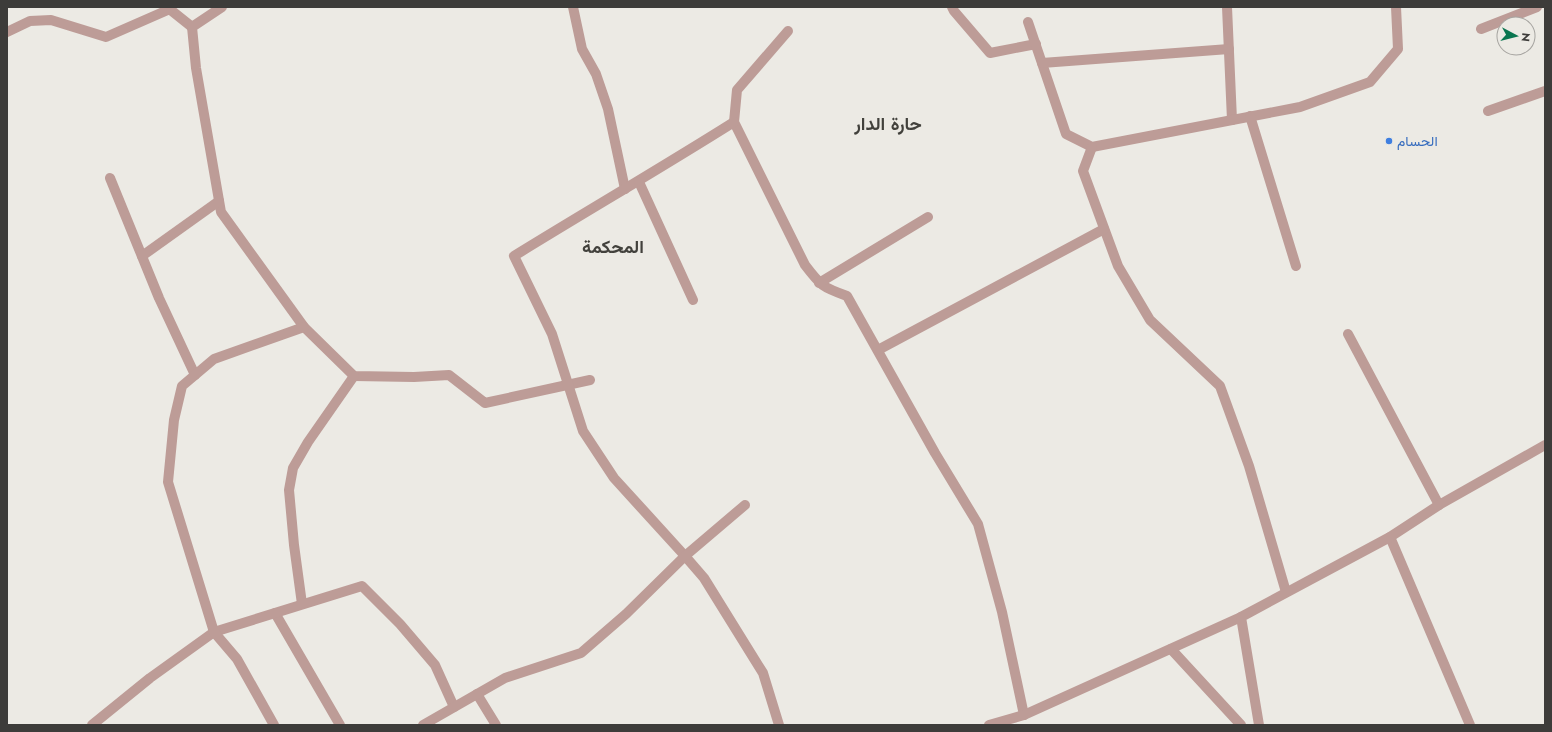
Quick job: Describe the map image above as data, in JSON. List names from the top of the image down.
{
  "districts": ["حارة الدار", "المحكمة"],
  "places": ["الحسام"],
  "north": "right"
}
